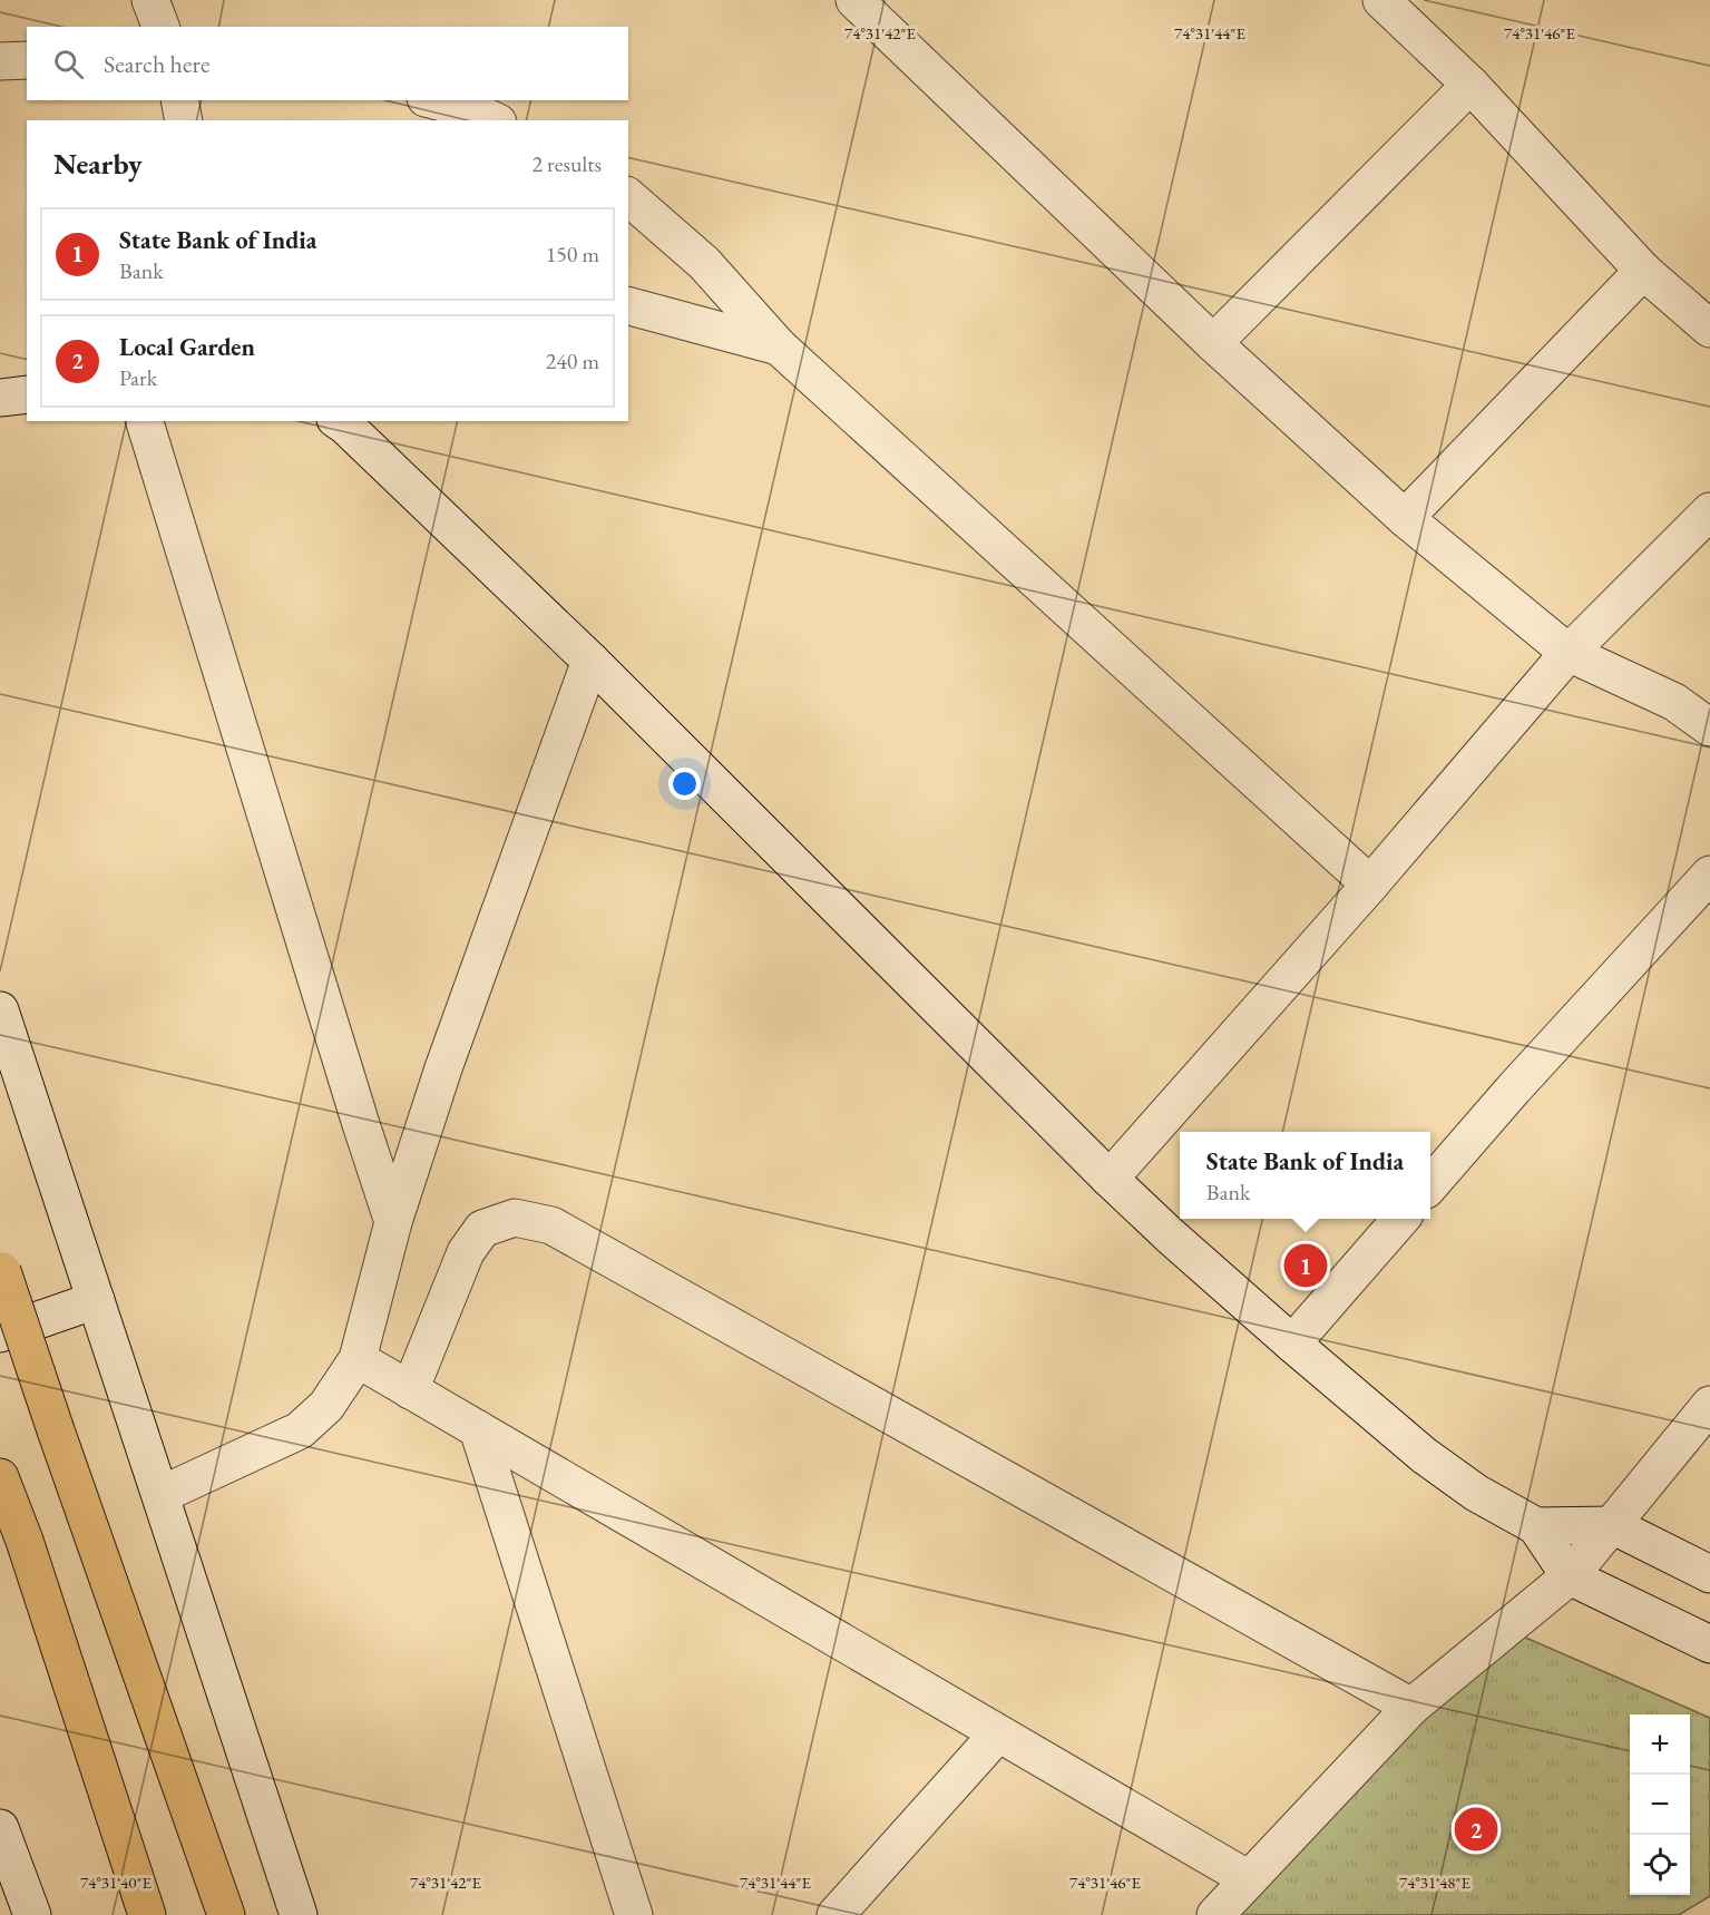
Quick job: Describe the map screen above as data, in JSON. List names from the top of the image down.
{
  "page": {
    "search": "Search here",
    "heading": ["Nearby", "2 results"],
    "list": [
      {
        "mark": "1",
        "name": "State Bank of India",
        "note": "Bank",
        "value": "150 m"
      },
      {
        "mark": "2",
        "name": "Local Garden",
        "note": "Park",
        "value": "240 m"
      }
    ],
    "popup": ["State Bank of India", "Bank"],
    "pins": ["1", "2"],
    "map_buttons": ["+", "−"]
  },
  "coordinates": [
    "74°31'42\"E",
    "74°31'44\"E",
    "74°31'46\"E",
    "74°31'40\"E",
    "74°31'48\"E"
  ]
}
